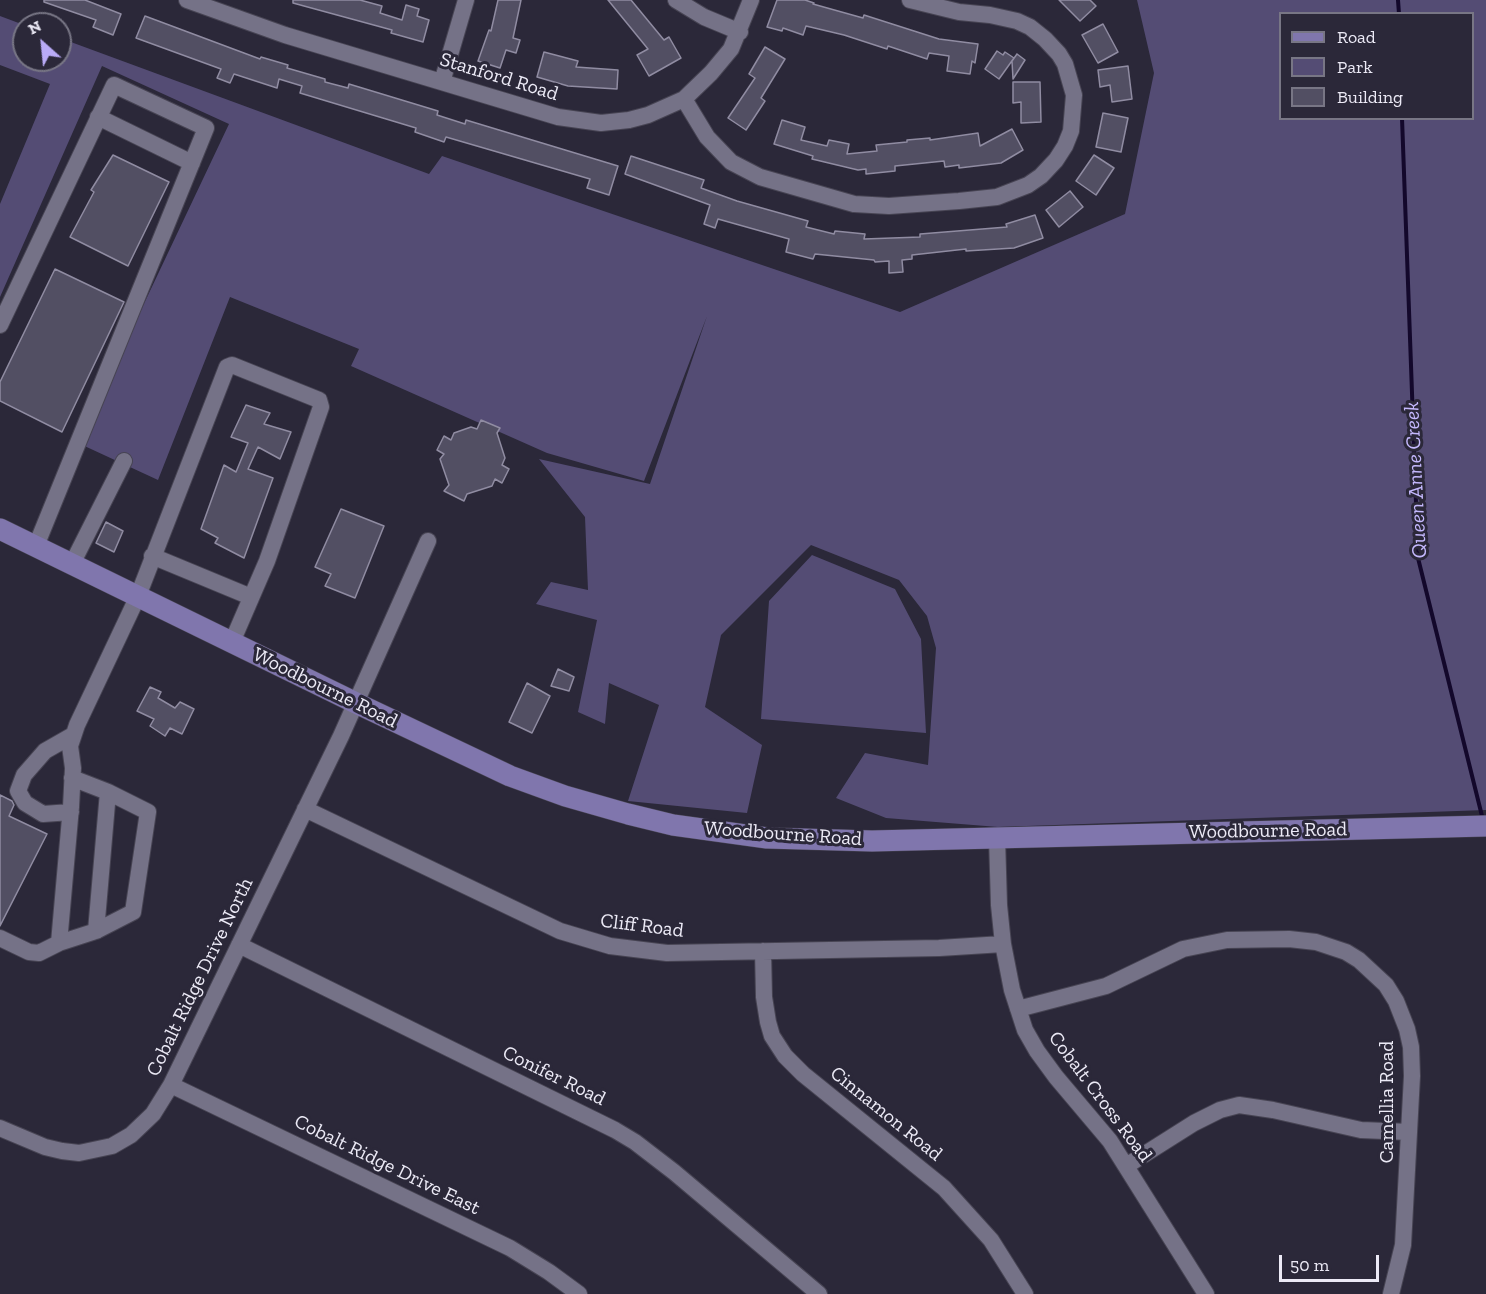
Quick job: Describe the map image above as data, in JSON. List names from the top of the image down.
{
  "streets": {
    "main road": ["Woodbourne Road"],
    "street": [
      "Stanford Road",
      "Cliff Road",
      "Cobalt Ridge Drive North",
      "Conifer Road",
      "Cobalt Cross Road",
      "Camellia Road",
      "Cinnamon Road",
      "Cobalt Ridge Drive East"
    ]
  },
  "crossings": [
    ["Woodbourne Road", "Cobalt Ridge Drive North"],
    ["Woodbourne Road", "Cobalt Cross Road"],
    ["Cliff Road", "Cobalt Ridge Drive North"],
    ["Cliff Road", "Cobalt Cross Road"],
    ["Cliff Road", "Cinnamon Road"],
    ["Cobalt Ridge Drive North", "Conifer Road"],
    ["Cobalt Ridge Drive North", "Cobalt Ridge Drive East"],
    ["Cobalt Cross Road", "Camellia Road"]
  ],
  "water": ["Queen Anne Creek"],
  "legend": ["Road", "Park", "Building"],
  "scale_bar": "50 m",
  "north": "top left"
}
